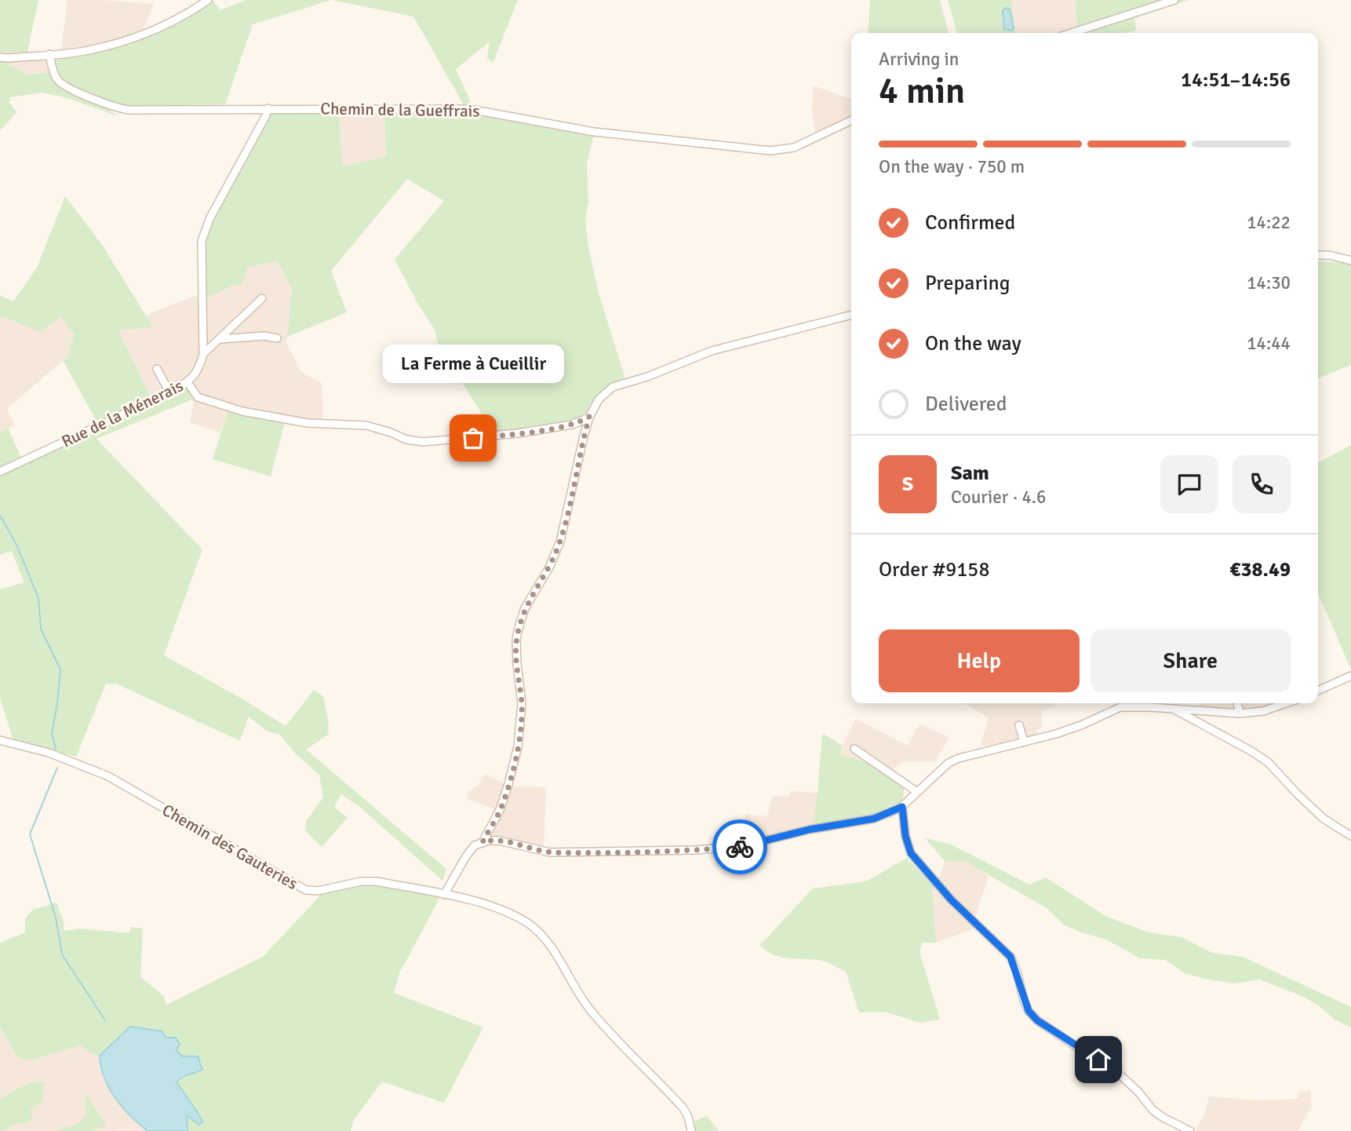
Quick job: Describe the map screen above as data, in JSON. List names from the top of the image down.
{
  "streets": {
    "street": ["Chemin de la Gueffrais", "Rue de la Ménerais", "Chemin des Gauteries"]
  },
  "crossings": [
    ["Chemin de la Gueffrais", "Rue de la Ménerais"]
  ],
  "places": ["La Ferme à Cueillir"],
  "page": {
    "heading": ["4 min", "Arriving in", "14:51–14:56"],
    "panel": [
      "Sam",
      "Courier · 4.6",
      "Order #9158",
      "€38.49"
    ],
    "bar": "On the way · 750 m",
    "list": [
      ["Confirmed", "14:22"],
      ["Preparing", "14:30"],
      ["On the way", "14:44"],
      "Delivered"
    ],
    "bubble": "La Ferme à Cueillir",
    "round": "S",
    "buttons": ["Help", "Share"]
  }
}
